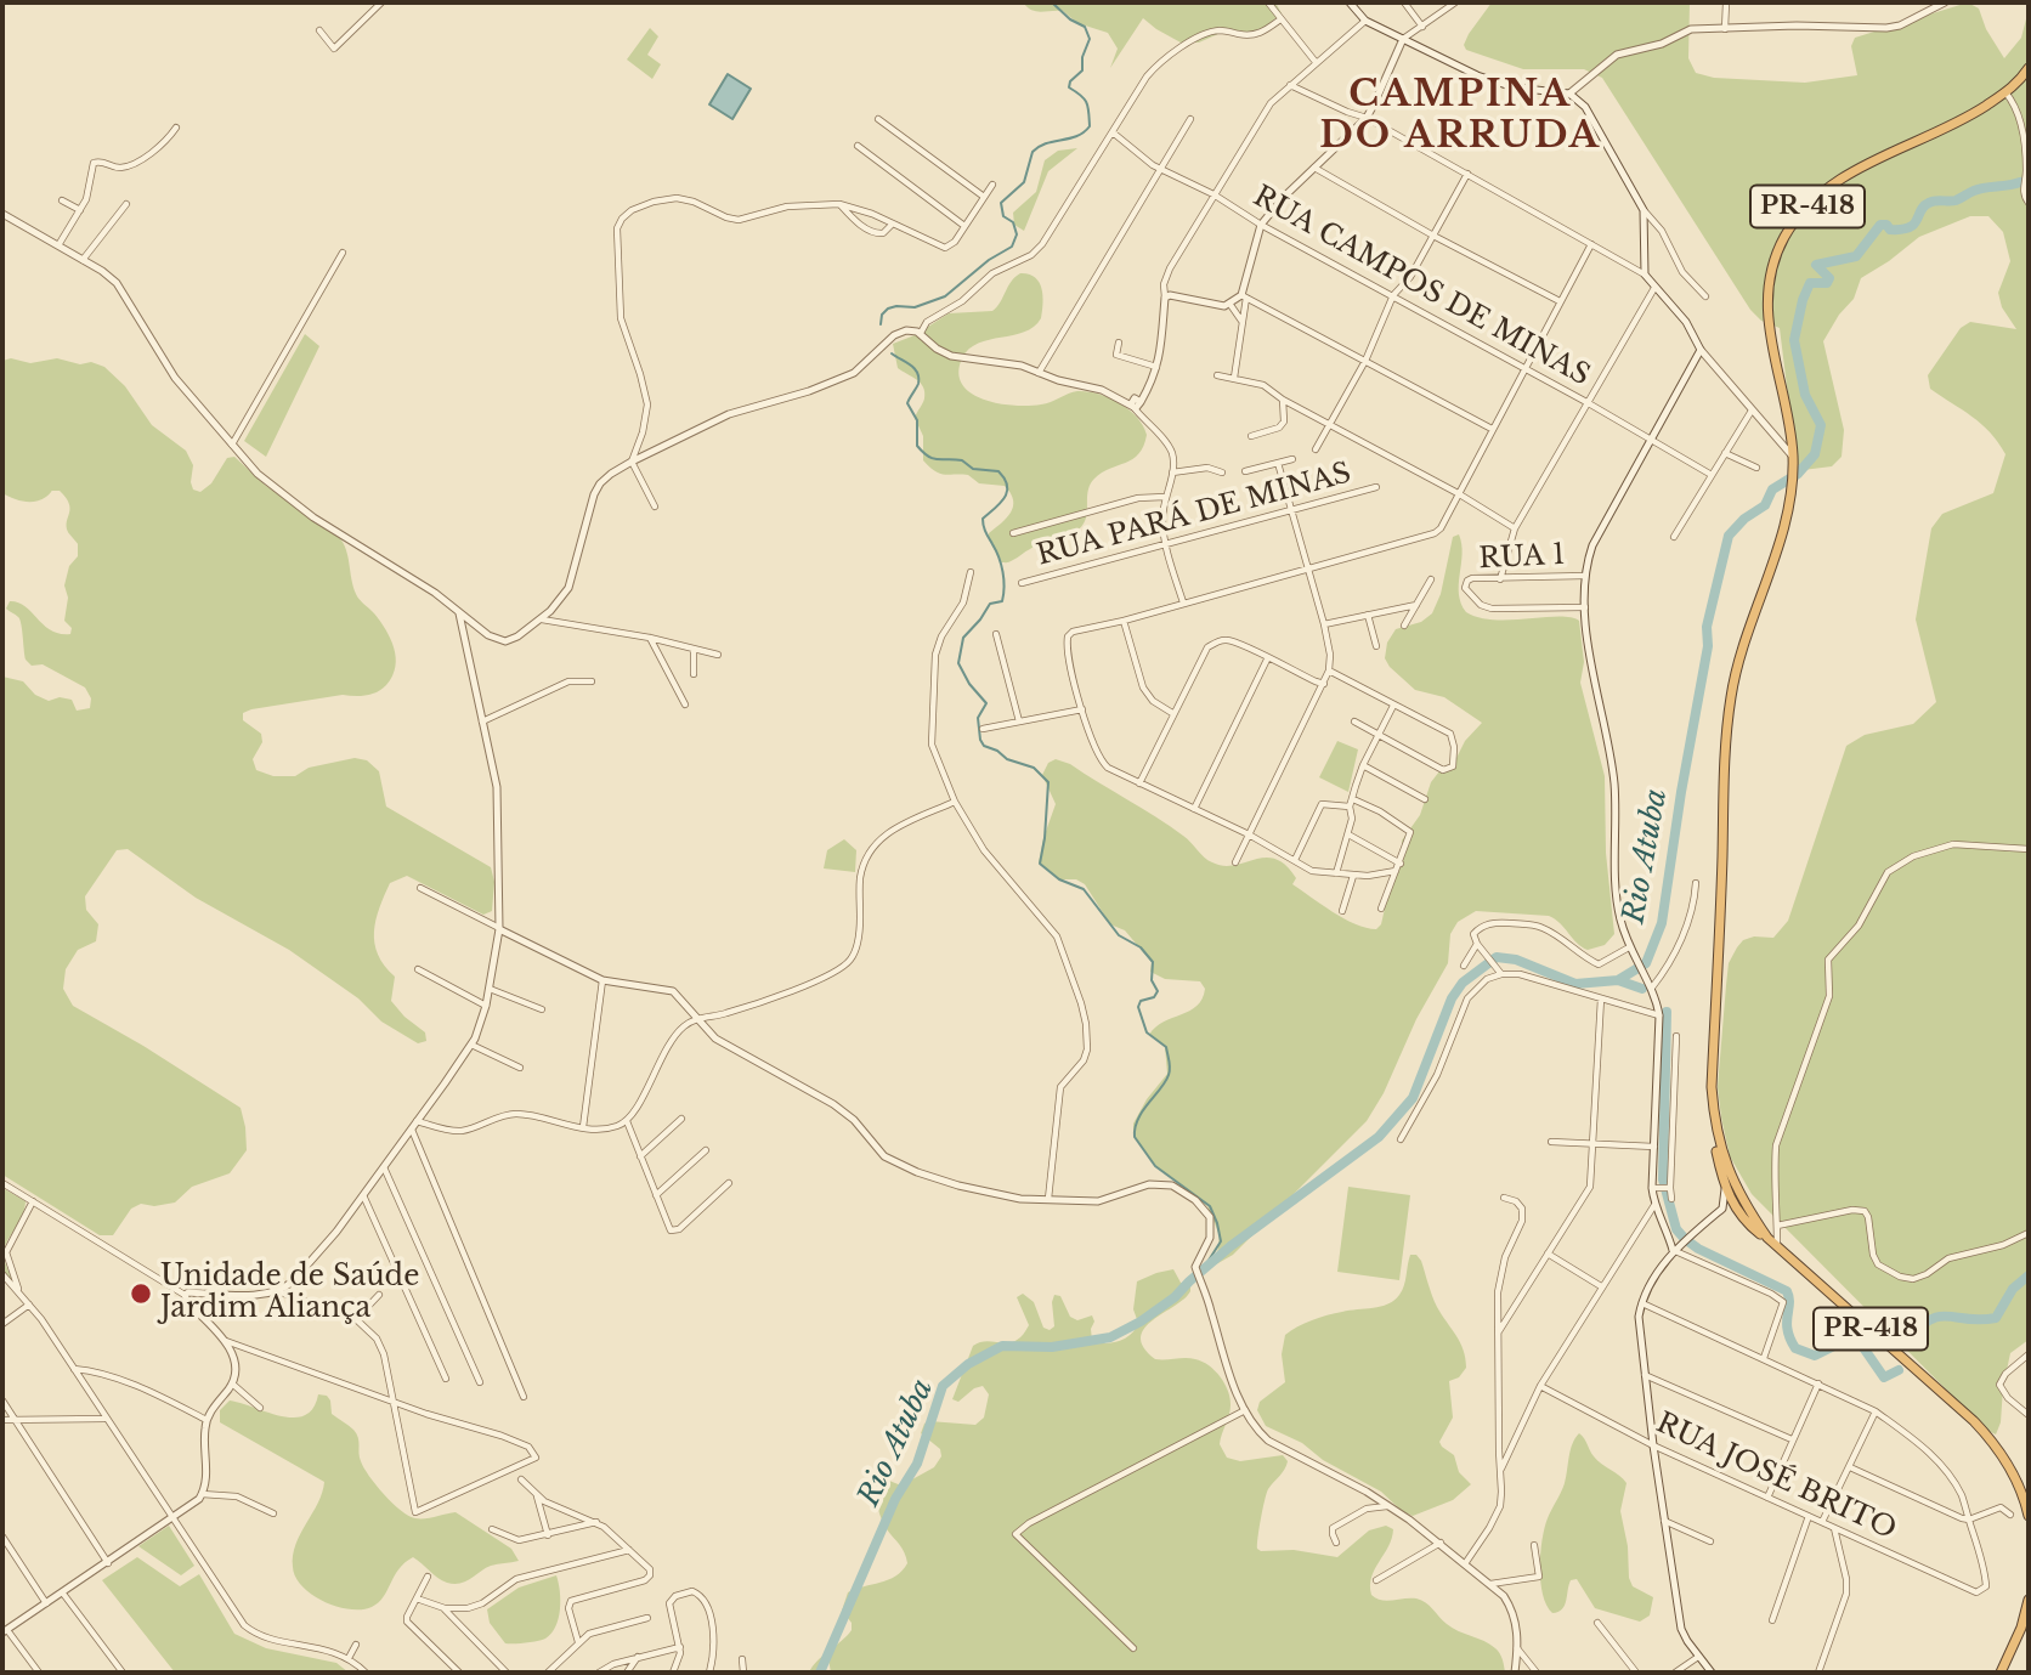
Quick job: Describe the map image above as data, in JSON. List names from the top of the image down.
{
  "streets": {
    "highway": ["PR-418"],
    "street": [
      "RUA CAMPOS DE MINAS",
      "RUA PARÁ DE MINAS",
      "RUA 1",
      "RUA JOSÉ BRITO"
    ]
  },
  "districts": ["CAMPINA DO ARRUDA"],
  "water": ["Rio Atuba"],
  "places": ["Unidade de Saúde Jardim Aliança"]
}
